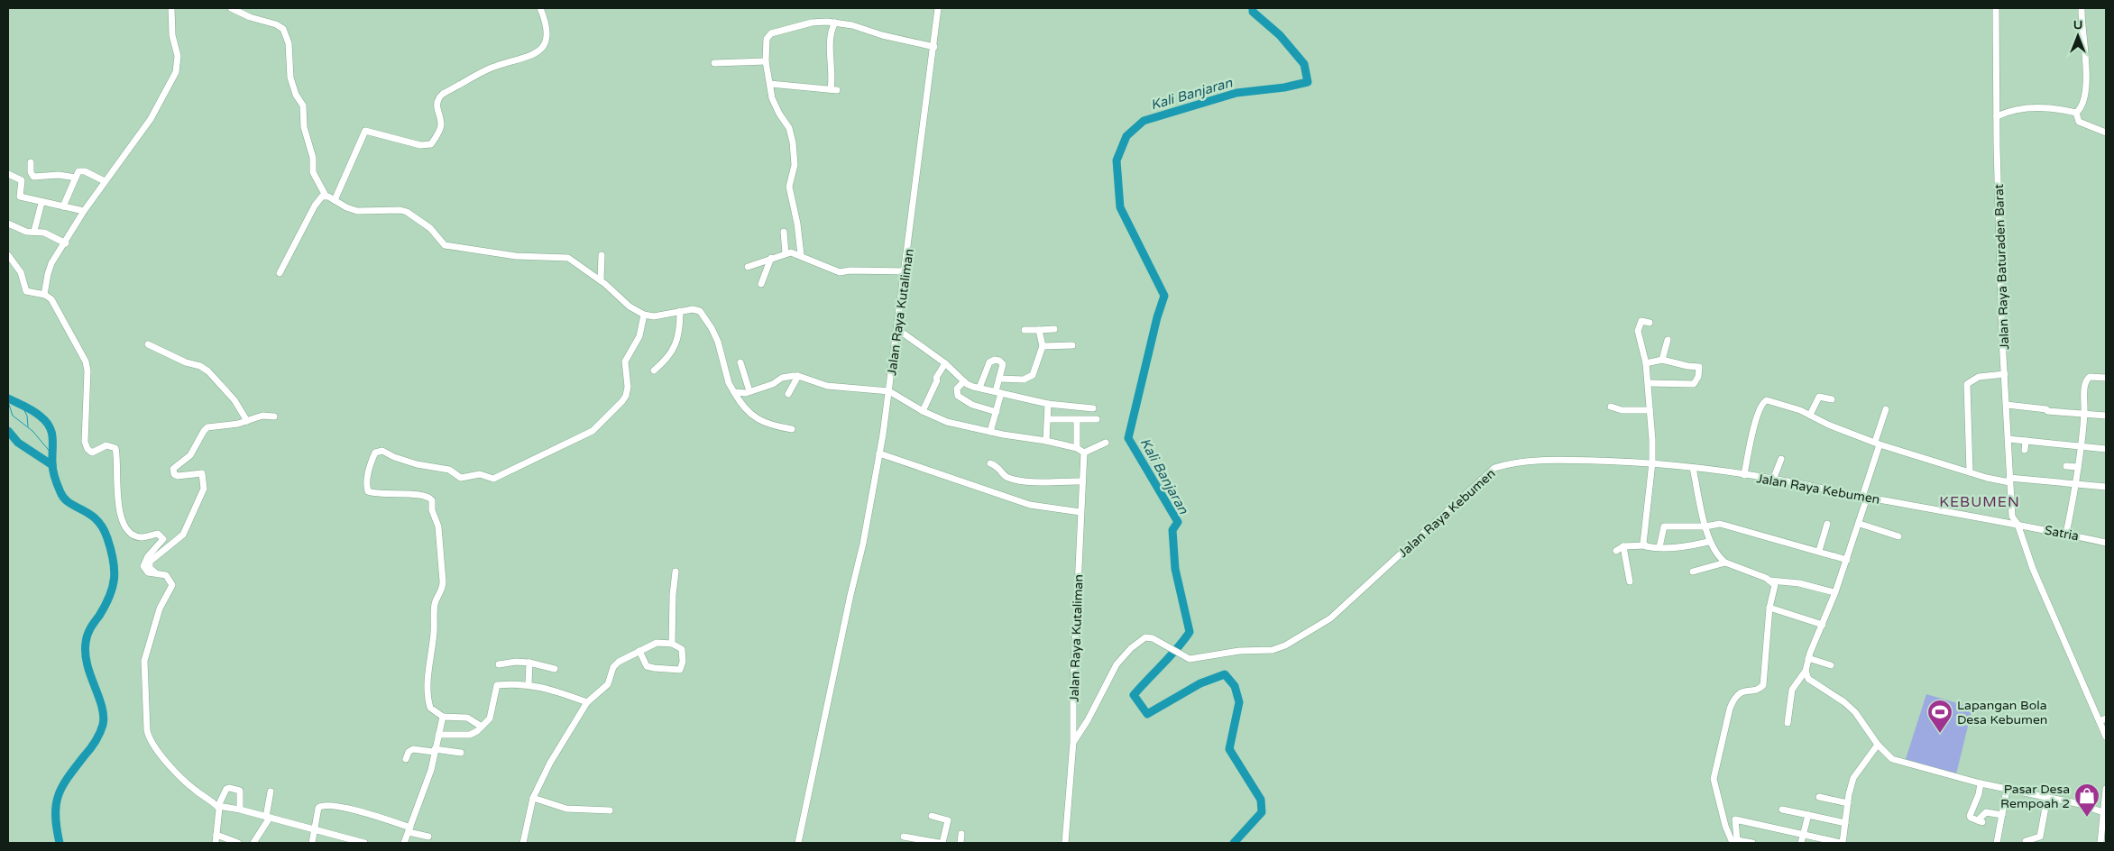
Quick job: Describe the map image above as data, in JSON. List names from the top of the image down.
{
  "streets": {
    "street": [
      "Jalan Raya Baturaden Barat",
      "Jalan Raya Kutaliman",
      "Jalan Raya Kebumen",
      "Satria"
    ]
  },
  "crossings": [
    ["Jalan Raya Baturaden Barat", "Jalan Raya Kebumen"],
    ["Jalan Raya Baturaden Barat", "Satria"],
    ["Jalan Raya Kutaliman", "Jalan Raya Kebumen"],
    ["Jalan Raya Kebumen", "Satria"]
  ],
  "districts": ["KEBUMEN"],
  "water": ["Kali Banjaran"],
  "places": {
    "sports": ["Lapangan Bola Desa Kebumen"],
    "shop": ["Pasar Desa Rempoah 2"]
  },
  "north": "top"
}
